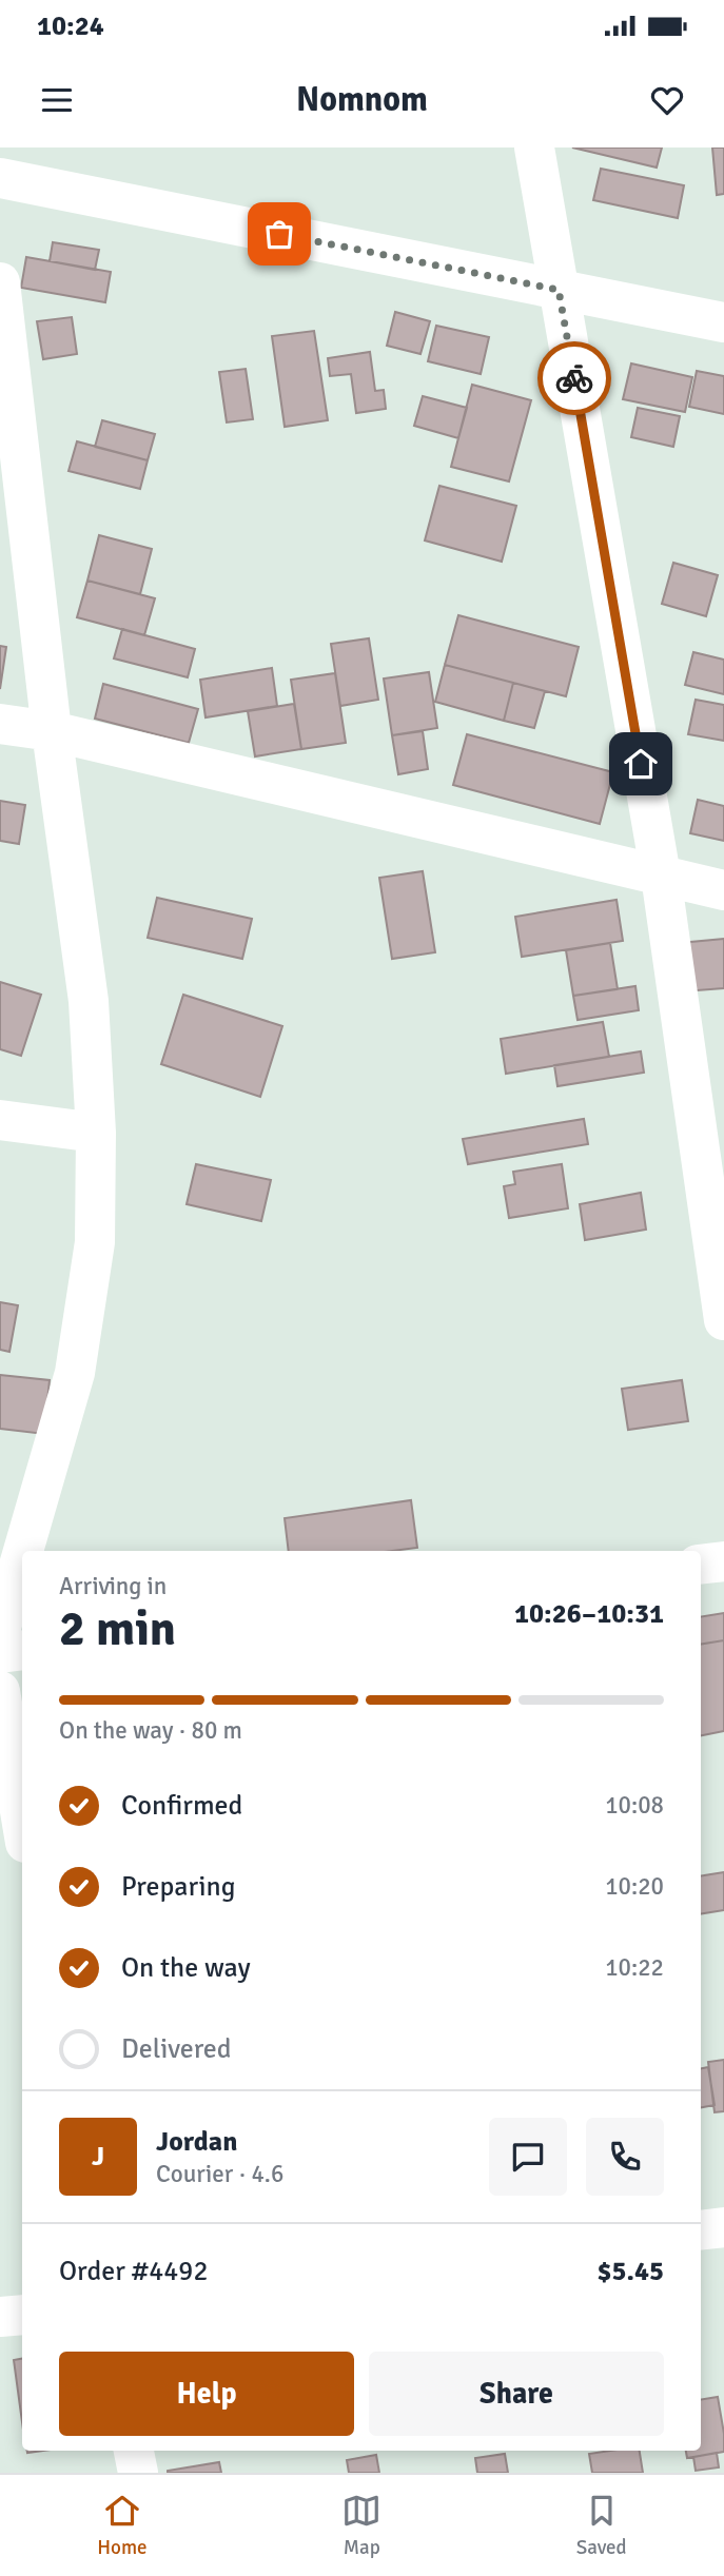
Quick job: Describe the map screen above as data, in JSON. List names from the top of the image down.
{
  "page": {
    "status": "10:24",
    "header": "Nomnom",
    "heading": ["2 min", "Arriving in", "10:26–10:31"],
    "panel": [
      "Jordan",
      "Courier · 4.6",
      "Order #4492",
      "$5.45"
    ],
    "bar": "On the way · 80 m",
    "list": [
      ["Confirmed", "10:08"],
      ["Preparing", "10:20"],
      ["On the way", "10:22"],
      "Delivered"
    ],
    "round": "J",
    "buttons": ["Help", "Share"],
    "tabs": ["Home", "Map", "Saved"]
  }
}
